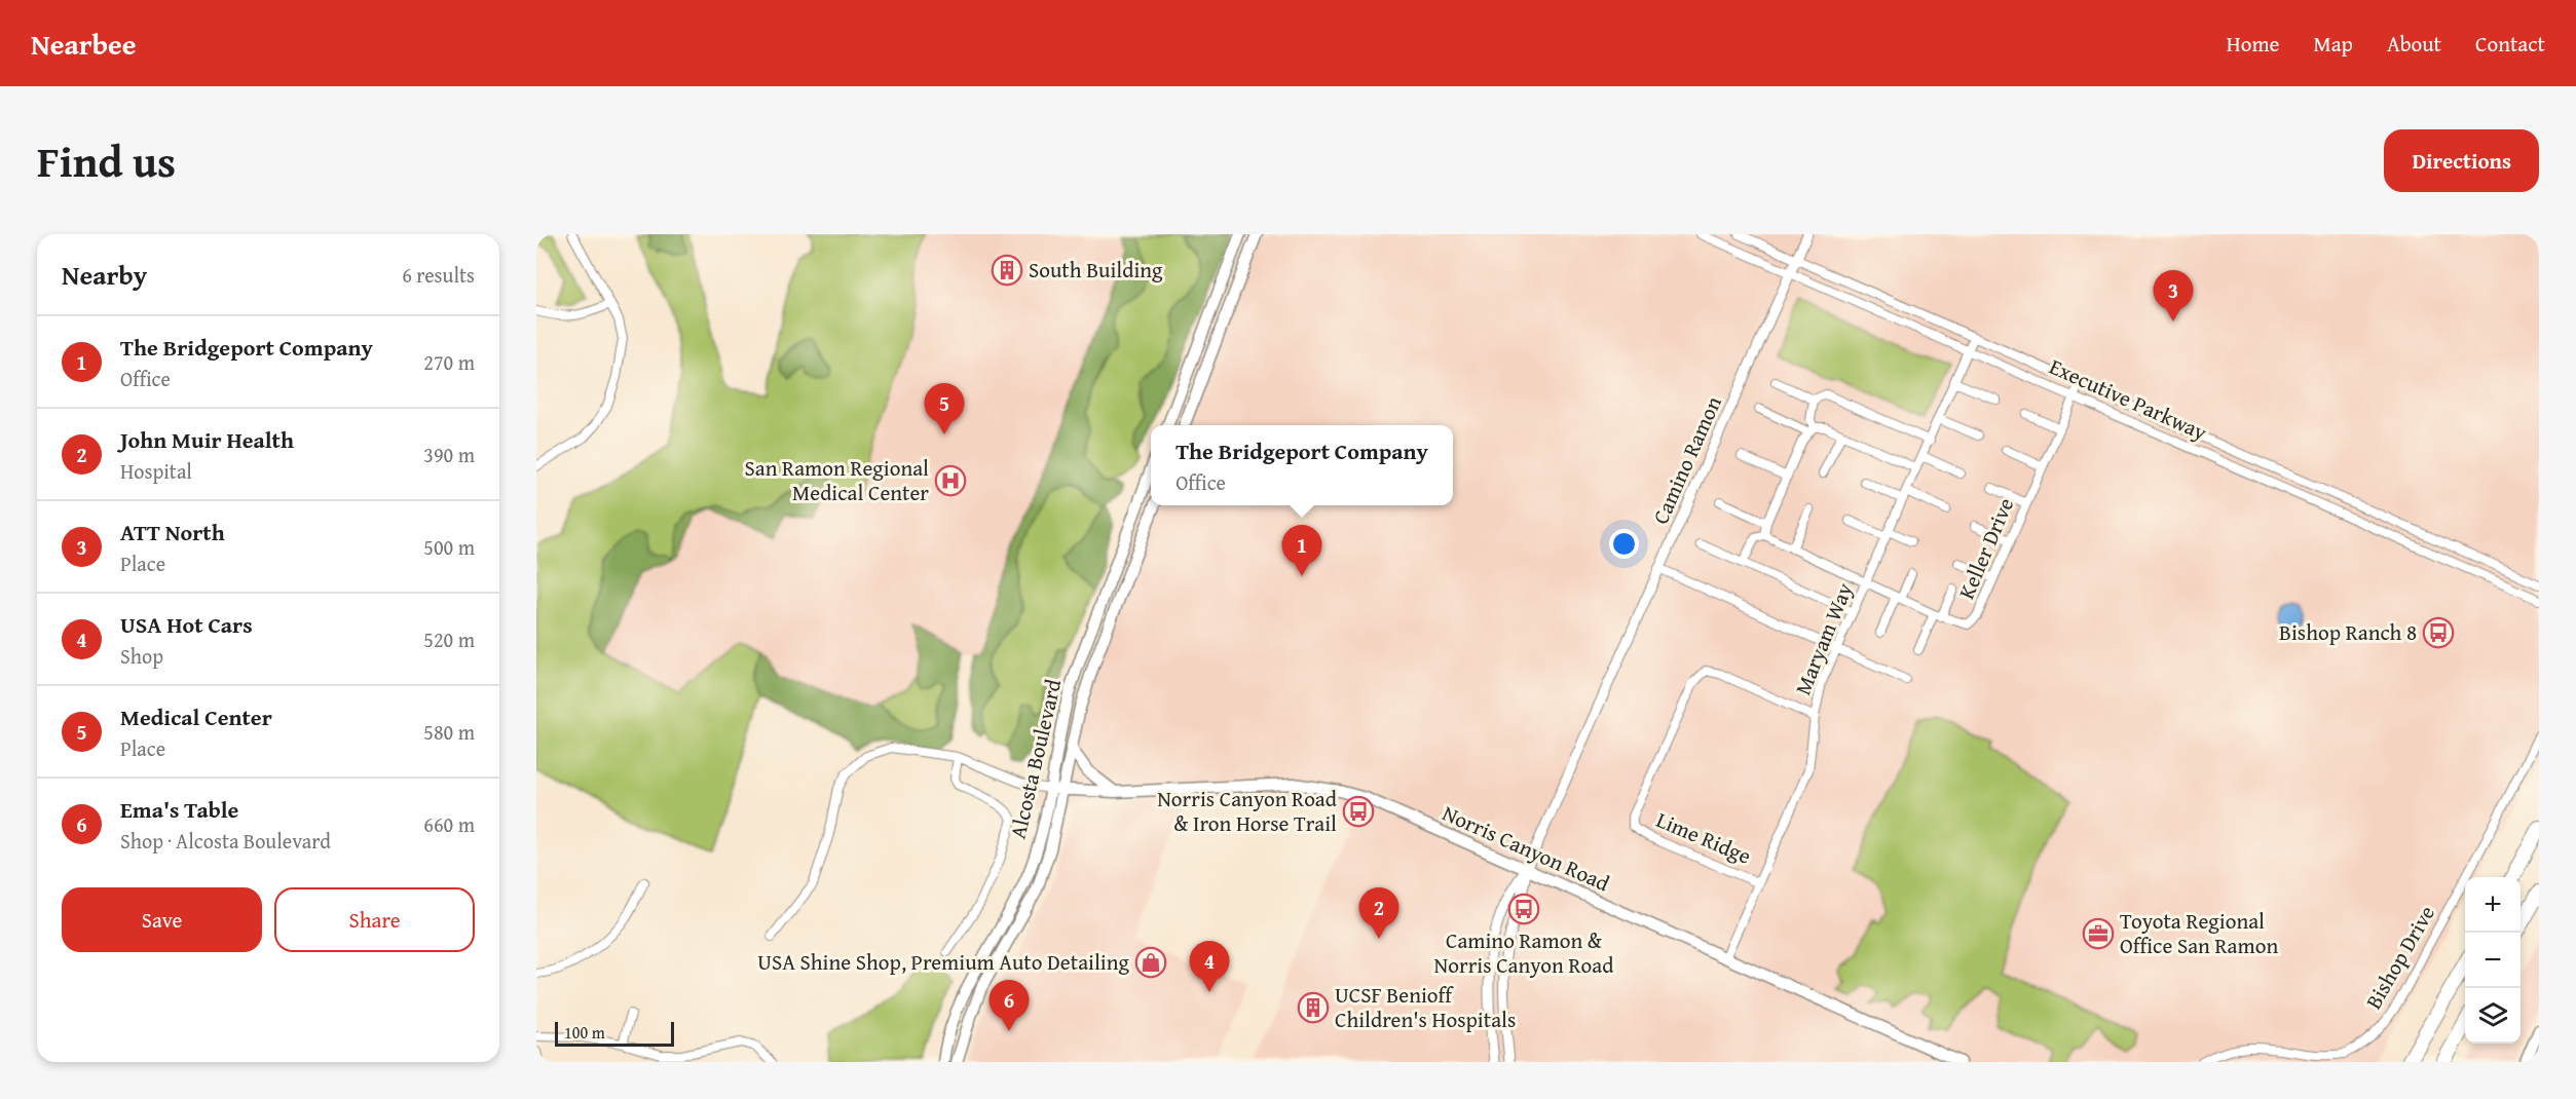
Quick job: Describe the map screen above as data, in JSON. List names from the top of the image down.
{
  "streets": {
    "main road": ["Alcosta Boulevard", "Norris Canyon Road"],
    "street": [
      "Executive Parkway",
      "Camino Ramon",
      "Keller Drive",
      "Maryam Way",
      "Lime Ridge",
      "Bishop Drive"
    ]
  },
  "crossings": [
    ["Executive Parkway", "Camino Ramon"],
    ["Executive Parkway", "Keller Drive"],
    ["Executive Parkway", "Maryam Way"],
    ["Camino Ramon", "Norris Canyon Road"],
    ["Keller Drive", "Maryam Way"],
    ["Maryam Way", "Lime Ridge"],
    ["Maryam Way", "Norris Canyon Road"],
    ["Alcosta Boulevard", "Norris Canyon Road"]
  ],
  "places": {
    "building": ["South Building", "UCSF Benioff Children's Hospitals"],
    "hospital": ["San Ramon Regional Medical Center"],
    "bus stop": ["Bishop Ranch 8", "Norris Canyon Road & Iron Horse Trail", "Camino Ramon & Norris Canyon Road"],
    "office": ["Toyota Regional Office San Ramon"],
    "shop": ["USA Shine Shop, Premium Auto Detailing"]
  },
  "scale_bar": "100 m",
  "page": {
    "header": "Nearbee",
    "nav": [
      "Home",
      "Map",
      "About",
      "Contact"
    ],
    "title": "Find us",
    "buttons": [
      "Directions",
      ["Save", "Share"]
    ],
    "heading": ["Nearby", "6 results"],
    "pins": [
      "3",
      "5",
      "1",
      "2",
      "4",
      "6"
    ],
    "list": [
      {
        "mark": "1",
        "name": "The Bridgeport Company",
        "note": "Office",
        "value": "270 m"
      },
      {
        "mark": "2",
        "name": "John Muir Health",
        "note": "Hospital",
        "value": "390 m"
      },
      {
        "mark": "3",
        "name": "ATT North",
        "note": "Place",
        "value": "500 m"
      },
      {
        "mark": "4",
        "name": "USA Hot Cars",
        "note": "Shop",
        "value": "520 m"
      },
      {
        "mark": "5",
        "name": "Medical Center",
        "note": "Place",
        "value": "580 m"
      },
      {
        "mark": "6",
        "name": "Ema's Table",
        "note": "Shop · Alcosta Boulevard",
        "value": "660 m"
      }
    ],
    "popup": ["The Bridgeport Company", "Office"],
    "map_buttons": ["+", "−"],
    "scale": "100 m"
  }
}
